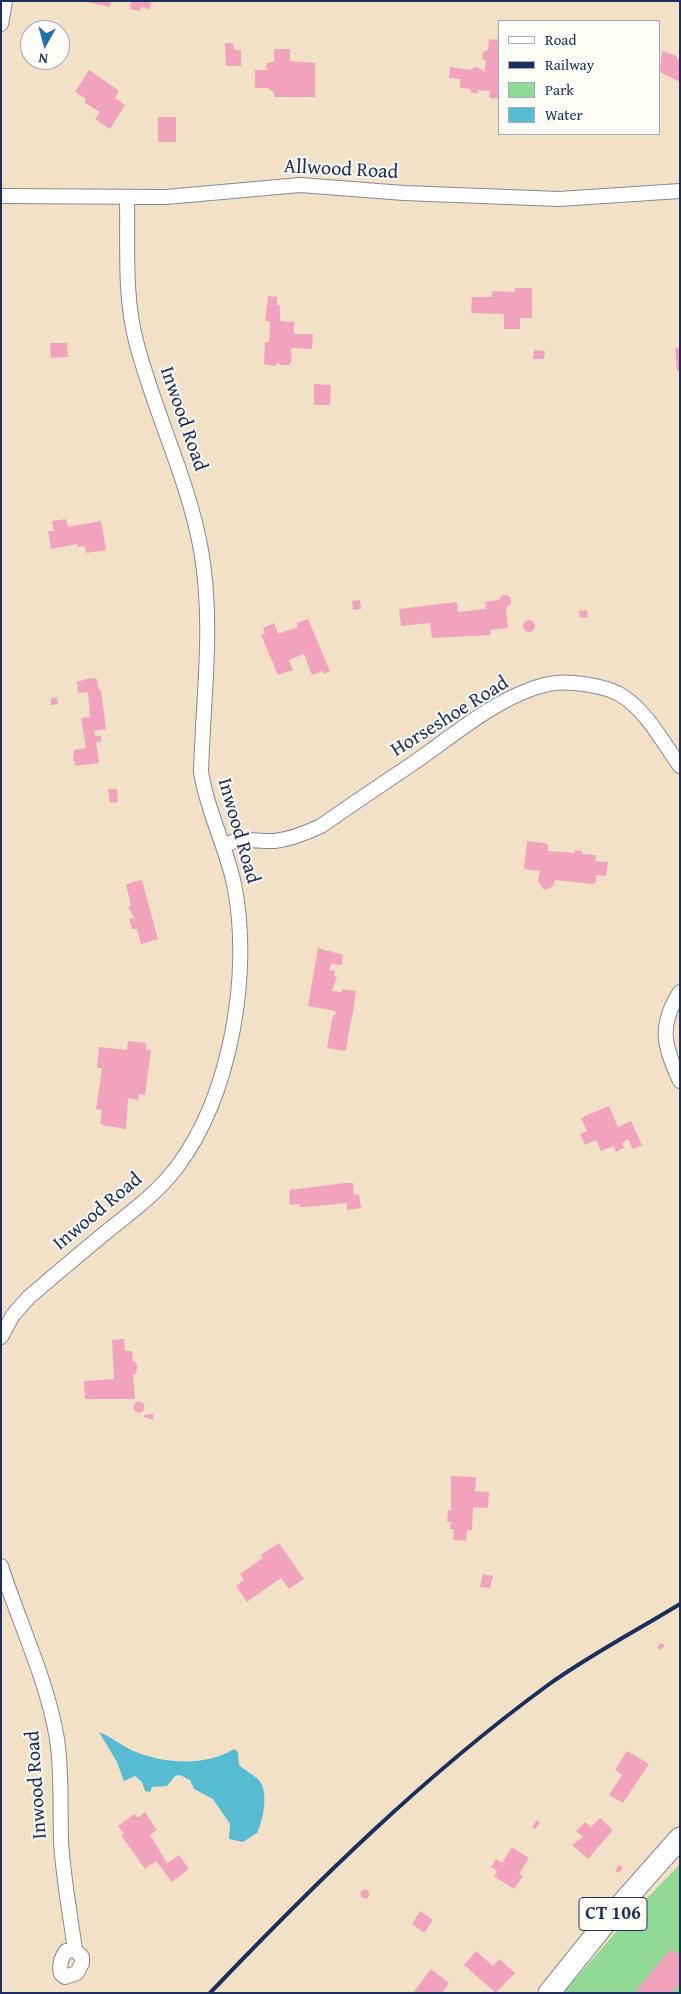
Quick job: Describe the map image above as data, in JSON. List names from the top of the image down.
{
  "streets": {
    "main road": ["CT 106"],
    "street": ["Allwood Road", "Inwood Road", "Horseshoe Road"]
  },
  "crossings": [
    ["Allwood Road", "Inwood Road"],
    ["Inwood Road", "Horseshoe Road"]
  ],
  "legend": [
    "Road",
    "Railway",
    "Park",
    "Water"
  ],
  "north": "bottom"
}
